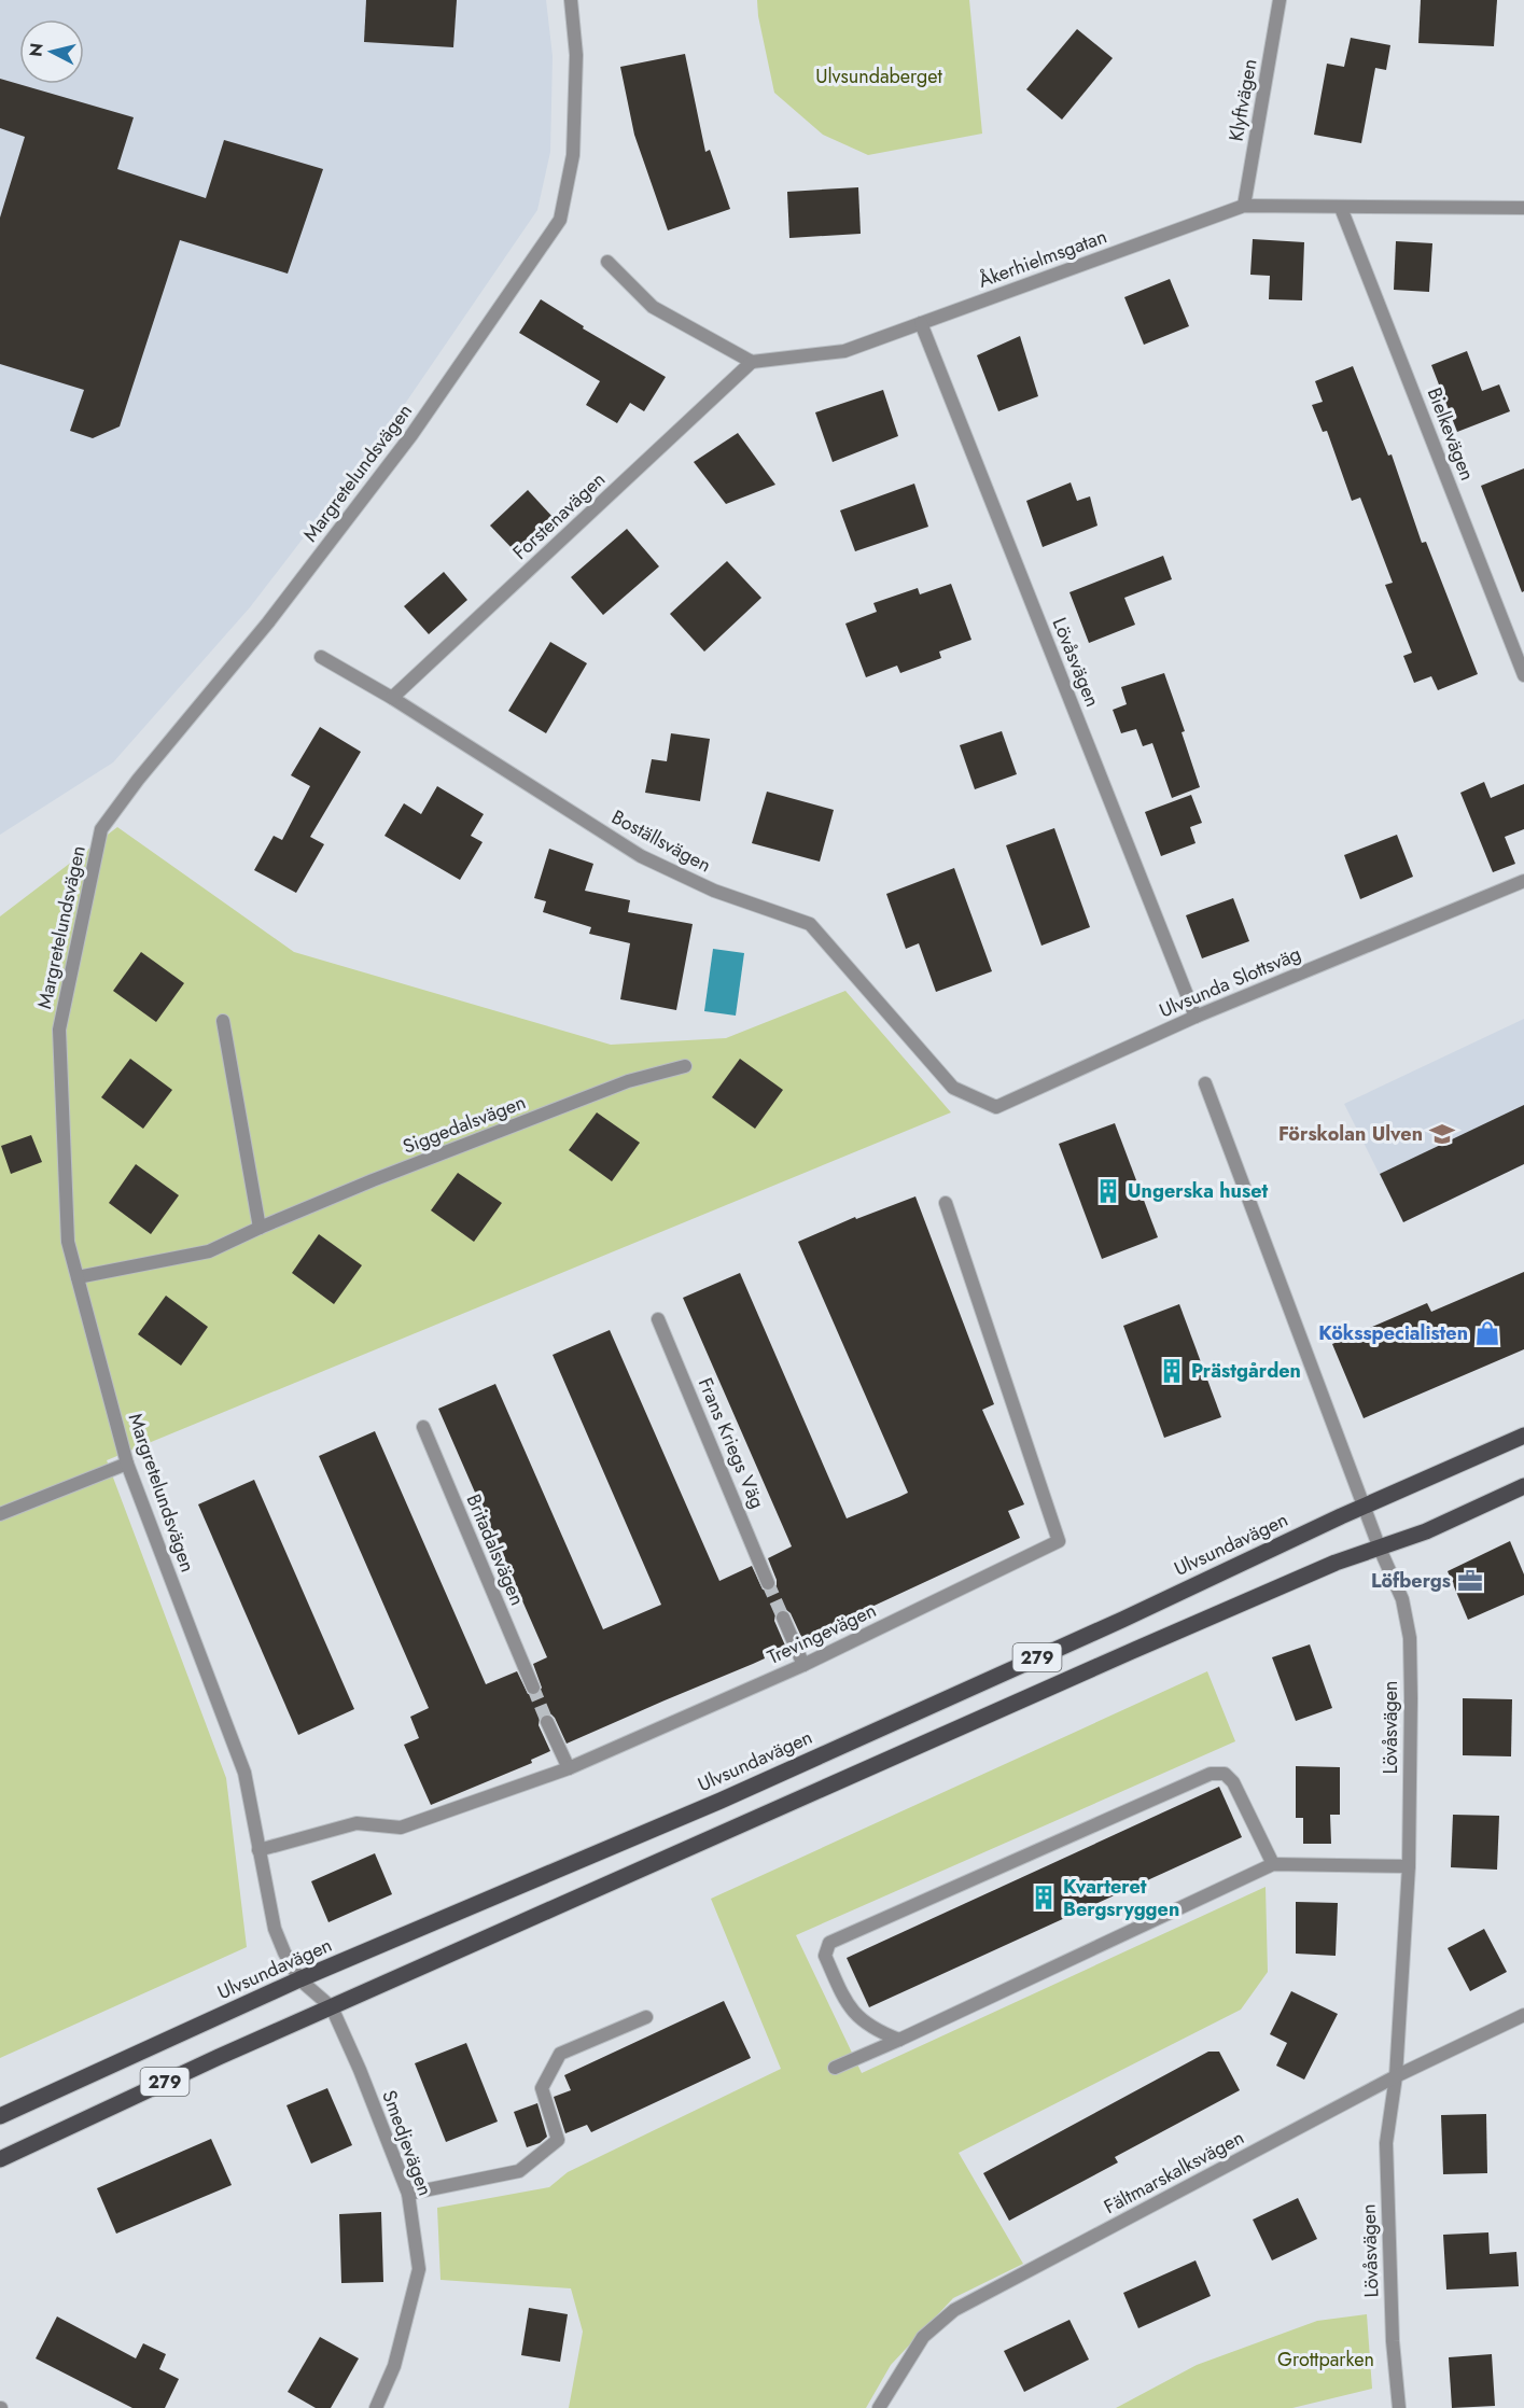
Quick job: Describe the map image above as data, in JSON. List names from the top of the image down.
{
  "streets": {
    "main road": ["Ulvsundavägen", "279"],
    "street": [
      "Klyftvägen",
      "Åkerhielmsgatan",
      "Bielkevägen",
      "Margretelundsvägen",
      "Forstenavägen",
      "Lövåsvägen",
      "Boställsvägen",
      "Ulvsunda Slottsväg",
      "Siggedalsvägen",
      "Frans Kriegs Väg",
      "Britadalsvägen",
      "Trevingevägen",
      "Smedjevägen",
      "Fältmarskalksvägen"
    ]
  },
  "crossings": [
    ["Klyftvägen", "Åkerhielmsgatan"],
    ["Åkerhielmsgatan", "Bielkevägen"],
    ["Åkerhielmsgatan", "Forstenavägen"],
    ["Åkerhielmsgatan", "Lövåsvägen"],
    ["Margretelundsvägen", "Siggedalsvägen"],
    ["Margretelundsvägen", "Ulvsundavägen"],
    ["Margretelundsvägen", "Trevingevägen"],
    ["Forstenavägen", "Boställsvägen"],
    ["Lövåsvägen", "Ulvsunda Slottsväg"],
    ["Lövåsvägen", "Ulvsundavägen"],
    ["Lövåsvägen", "279"],
    ["Lövåsvägen", "Fältmarskalksvägen"],
    ["Boställsvägen", "Ulvsunda Slottsväg"],
    ["279", "Smedjevägen"]
  ],
  "parks": ["Ulvsundaberget", "Grottparken"],
  "places": {
    "school or university": ["Förskolan Ulven"],
    "building": ["Ungerska huset", "Prästgården", "Kvarteret Bergsryggen"],
    "shop": ["Köksspecialisten"],
    "office": ["Löfbergs"]
  },
  "north": "left"
}
